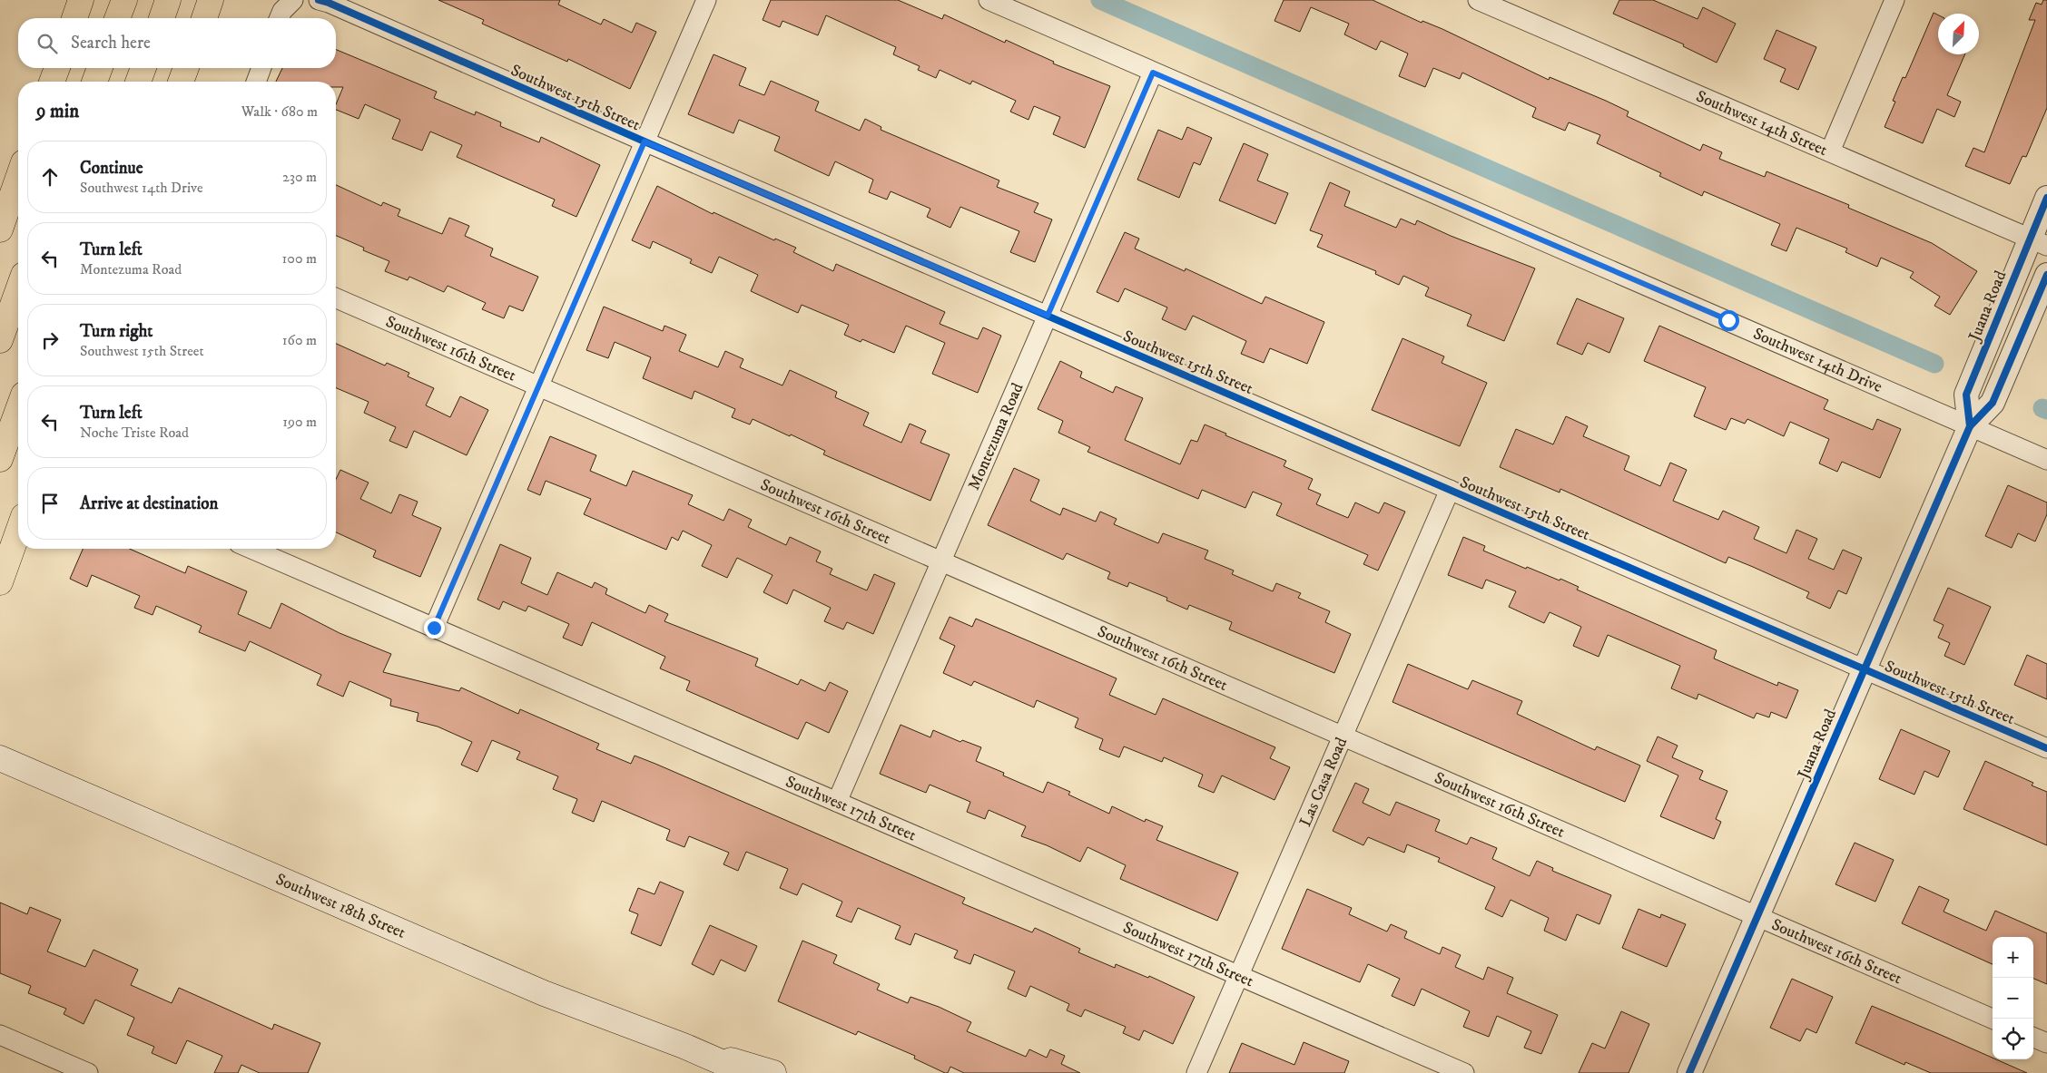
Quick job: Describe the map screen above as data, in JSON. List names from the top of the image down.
{
  "streets": {
    "main road": ["Southwest 18th Street"],
    "street": [
      "Southwest 15th Street",
      "Southwest 14th Street",
      "Juana Road",
      "Southwest 16th Street",
      "Southwest 14th Drive",
      "Montezuma Road",
      "Las Casa Road",
      "Southwest 17th Street"
    ]
  },
  "crossings": [
    ["Southwest 15th Street", "Juana Road"],
    ["Southwest 15th Street", "Montezuma Road"],
    ["Southwest 15th Street", "Las Casa Road"],
    ["Southwest 14th Street", "Juana Road"],
    ["Juana Road", "Southwest 16th Street"],
    ["Juana Road", "Southwest 14th Drive"],
    ["Southwest 16th Street", "Montezuma Road"],
    ["Southwest 16th Street", "Las Casa Road"],
    ["Southwest 14th Drive", "Montezuma Road"],
    ["Montezuma Road", "Southwest 17th Street"],
    ["Las Casa Road", "Southwest 17th Street"]
  ],
  "north": "top right",
  "page": {
    "search": "Search here",
    "heading": ["9 min", "Walk · 680 m"],
    "list": [
      ["Continue", "Southwest 14th Drive", "230 m"],
      ["Turn left", "Montezuma Road", "100 m"],
      ["Turn right", "Southwest 15th Street", "160 m"],
      ["Turn left", "Noche Triste Road", "190 m"],
      "Arrive at destination"
    ],
    "map_buttons": ["+", "−"]
  }
}
